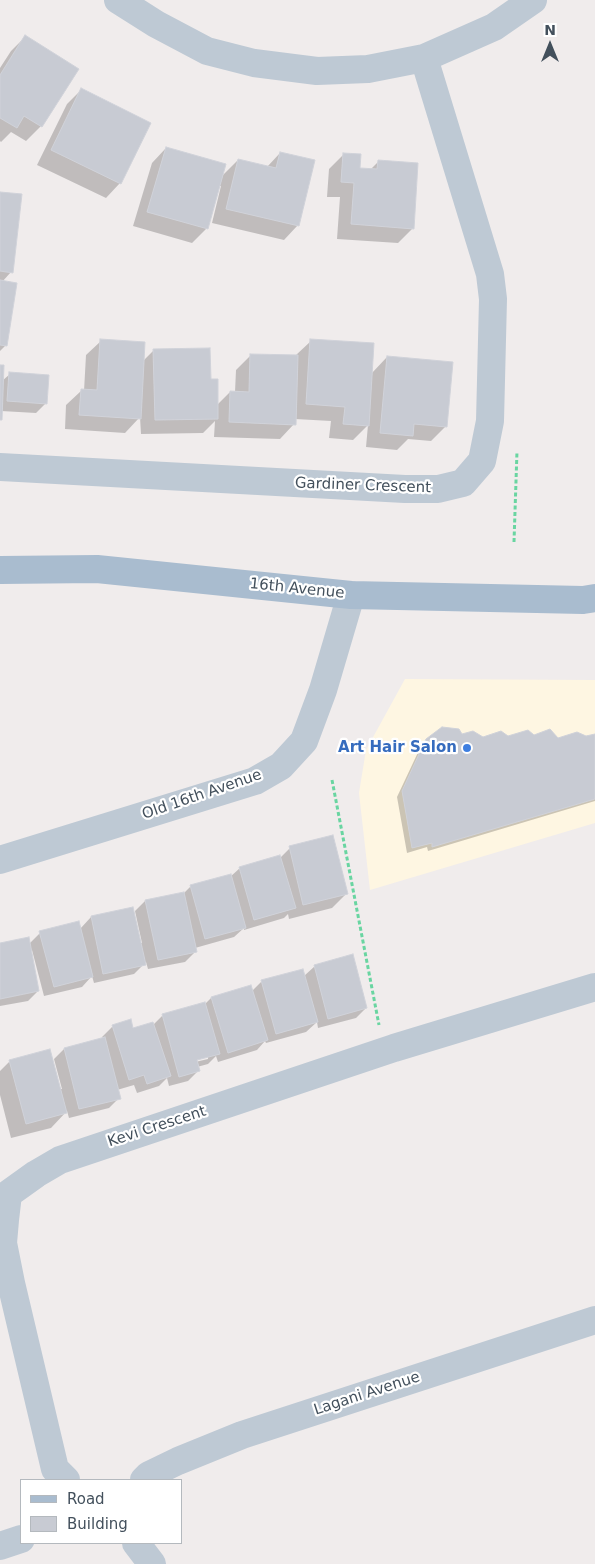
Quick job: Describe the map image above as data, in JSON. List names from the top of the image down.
{
  "streets": {
    "main road": ["16th Avenue"],
    "street": [
      "Gardiner Crescent",
      "Old 16th Avenue",
      "Kevi Crescent",
      "Lagani Avenue"
    ]
  },
  "crossings": [
    ["16th Avenue", "Old 16th Avenue"]
  ],
  "places": ["Art Hair Salon"],
  "legend": ["Road", "Building"],
  "north": "top"
}
